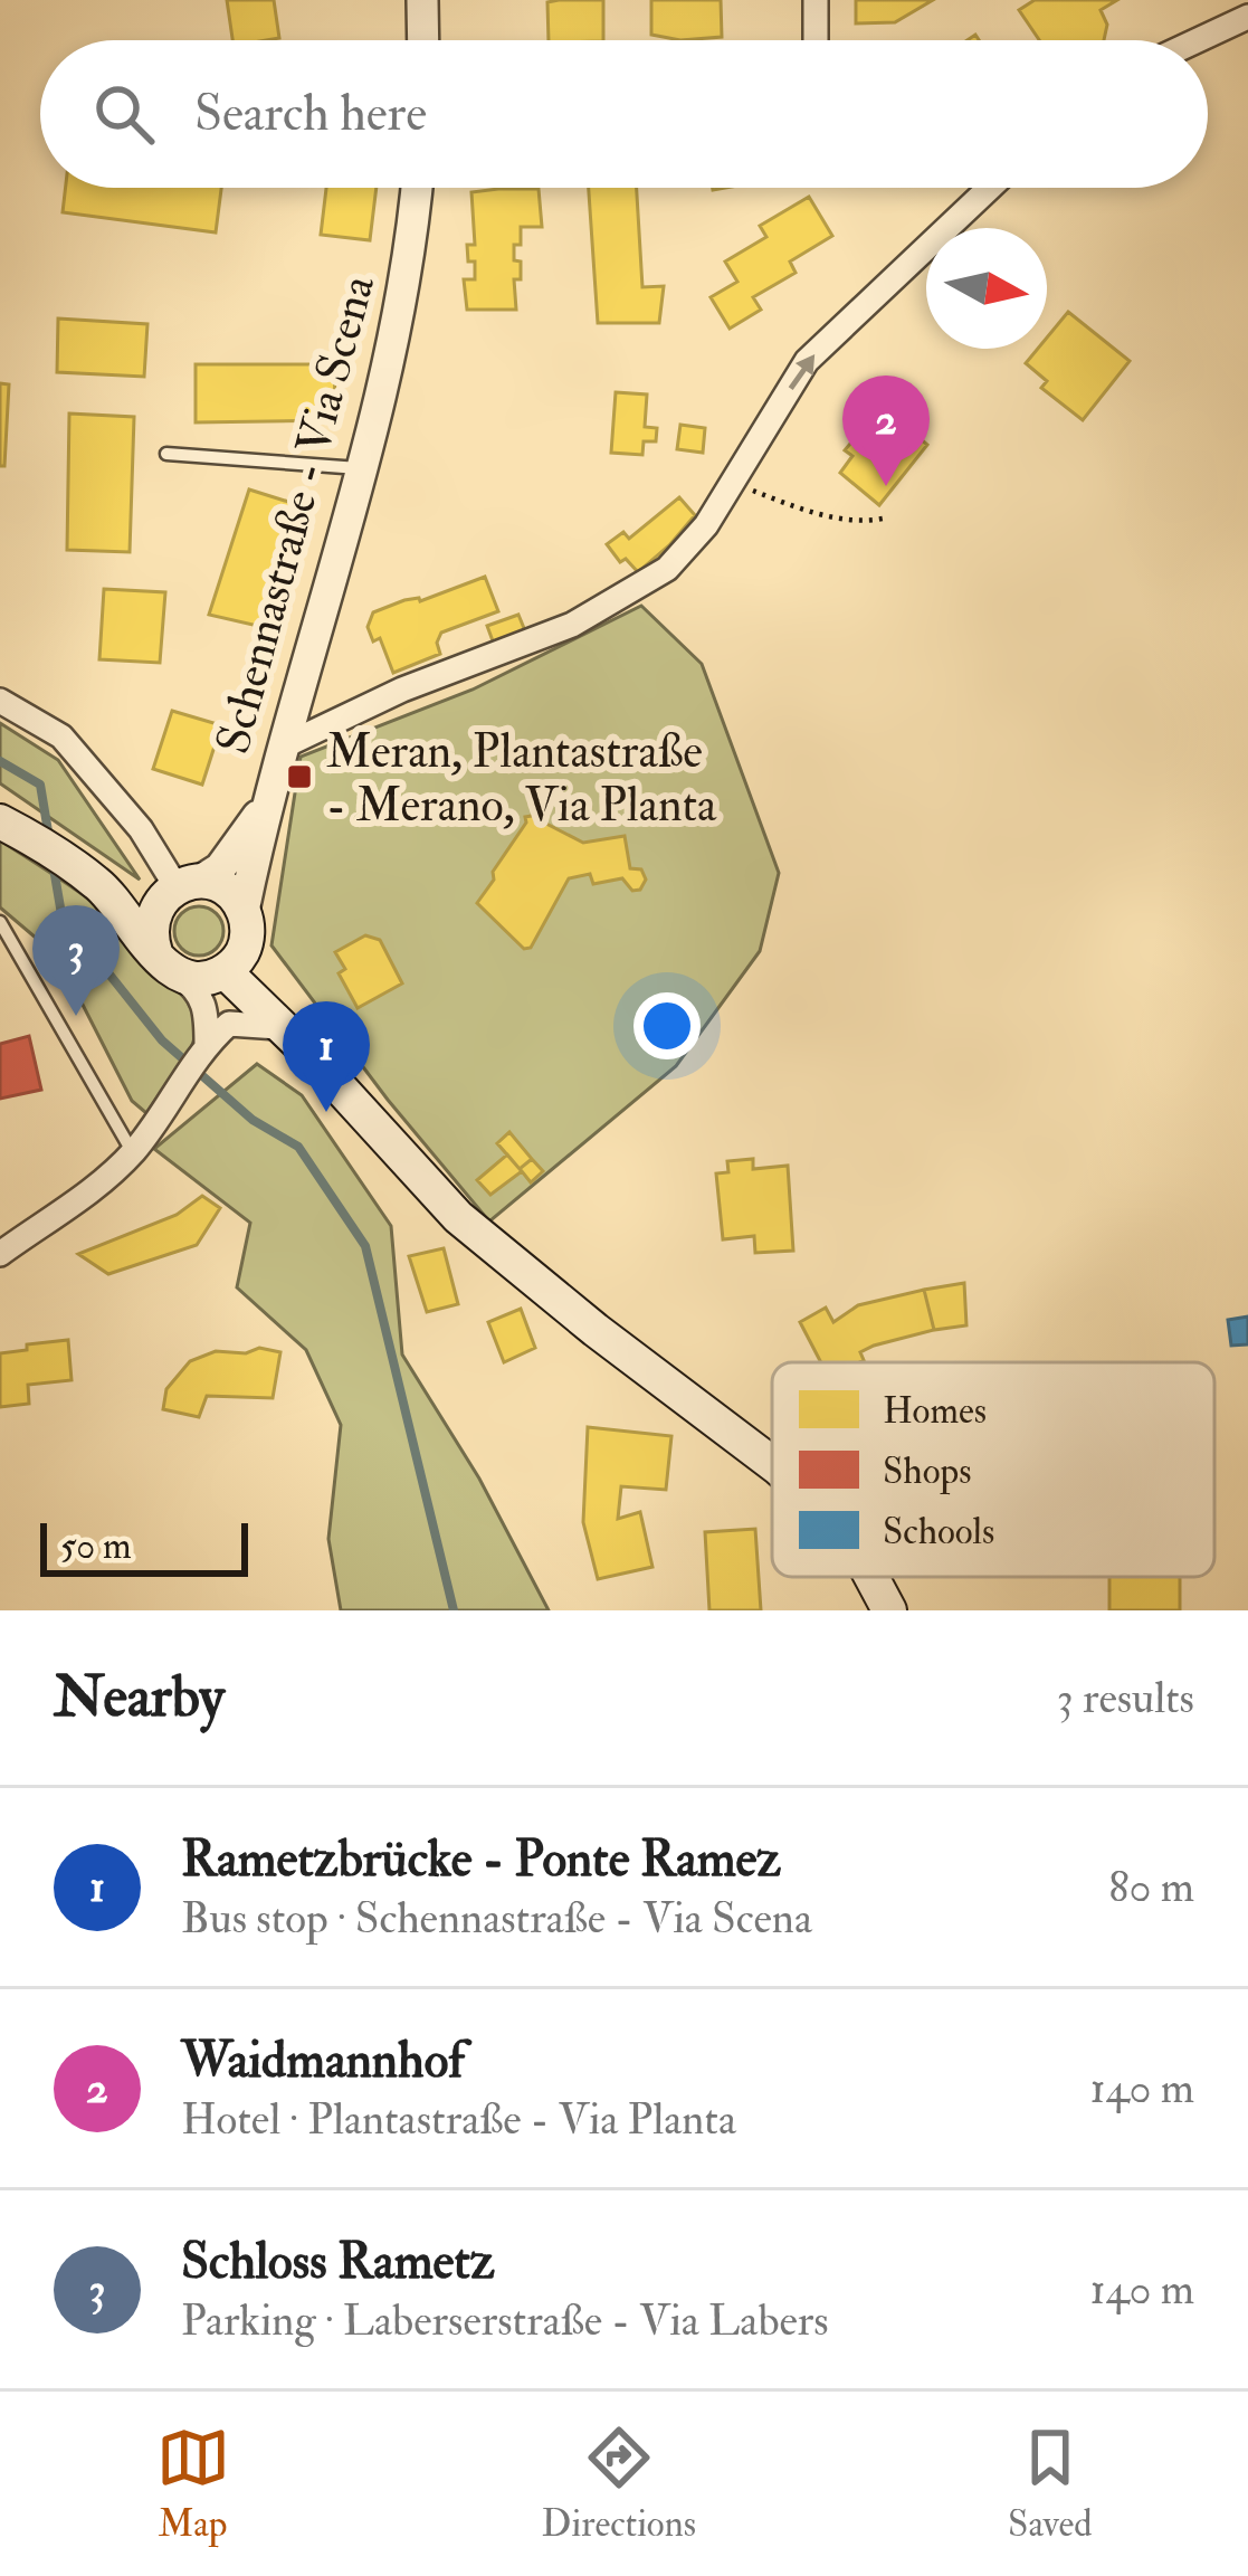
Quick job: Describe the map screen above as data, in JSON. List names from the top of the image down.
{
  "streets": {
    "street": ["Schennastraße - Via Scena"]
  },
  "places": {
    "transit": ["Meran, Plantastraße - Merano, Via Planta"]
  },
  "legend": ["Homes", "Shops", "Schools"],
  "scale_bar": "50 m",
  "north": "right",
  "page": {
    "search": "Search here",
    "pins": ["2", "3", "1"],
    "scale": "50 m",
    "heading": ["Nearby", "3 results"],
    "list": [
      {
        "mark": "1",
        "name": "Rametzbrücke - Ponte Ramez",
        "note": "Bus stop · Schennastraße - Via Scena",
        "value": "80 m"
      },
      {
        "mark": "2",
        "name": "Waidmannhof",
        "note": "Hotel · Plantastraße - Via Planta",
        "value": "140 m"
      },
      {
        "mark": "3",
        "name": "Schloss Rametz",
        "note": "Parking · Laberserstraße - Via Labers",
        "value": "140 m"
      }
    ],
    "nav": ["Map", "Directions", "Saved"]
  }
}
